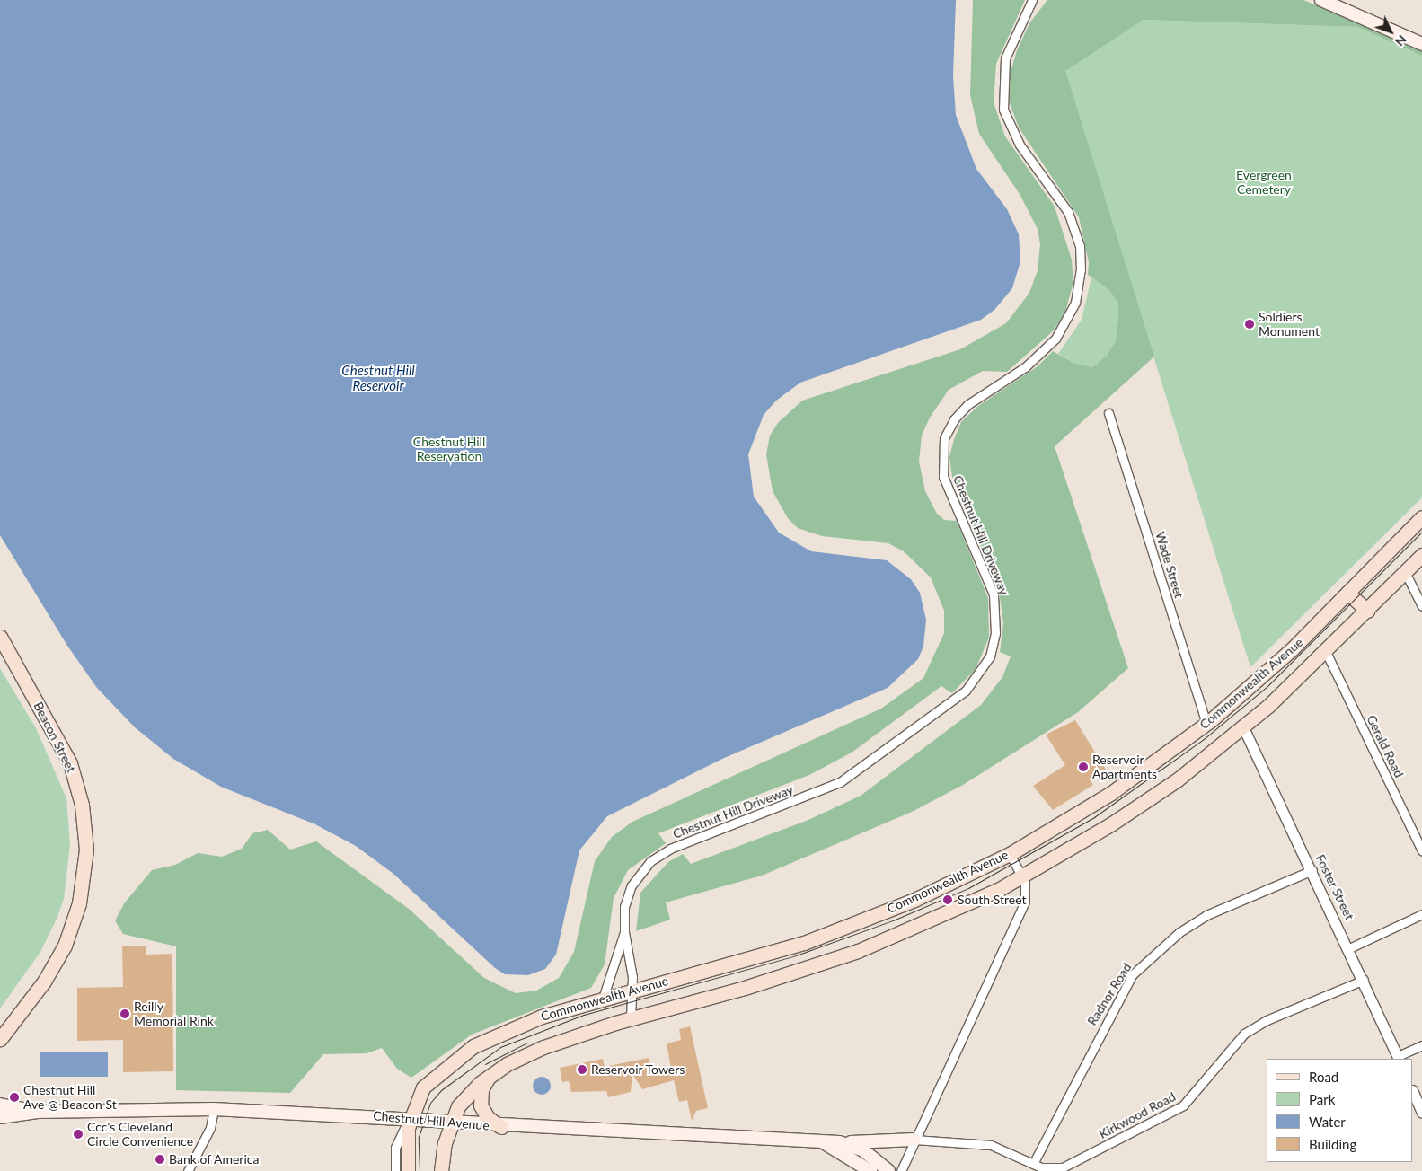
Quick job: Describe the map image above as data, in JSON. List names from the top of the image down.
{
  "streets": {
    "main road": ["Commonwealth Avenue", "Beacon Street", "Chestnut Hill Avenue"],
    "street": [
      "Chestnut Hill Driveway",
      "Wade Street",
      "Gerald Road",
      "Foster Street",
      "Radnor Road",
      "Kirkwood Road"
    ]
  },
  "crossings": [
    ["Chestnut Hill Driveway", "Commonwealth Avenue"],
    ["Wade Street", "Commonwealth Avenue"],
    ["Commonwealth Avenue", "Gerald Road"],
    ["Commonwealth Avenue", "Foster Street"],
    ["Commonwealth Avenue", "Chestnut Hill Avenue"],
    ["Foster Street", "Radnor Road"],
    ["Foster Street", "Kirkwood Road"],
    ["Radnor Road", "Kirkwood Road"]
  ],
  "water": ["Chestnut Hill Reservoir"],
  "parks": ["Evergreen Cemetery", "Chestnut Hill Reservation"],
  "places": [
    "Soldiers Monument",
    "Reservoir Apartments",
    "South Street",
    "Reilly Memorial Rink",
    "Reservoir Towers",
    "Chestnut Hill Ave @ Beacon St",
    "Ccc's Cleveland Circle Convenience",
    "Bank of America"
  ],
  "legend": [
    "Road",
    "Park",
    "Water",
    "Building"
  ],
  "north": "bottom right"
}
